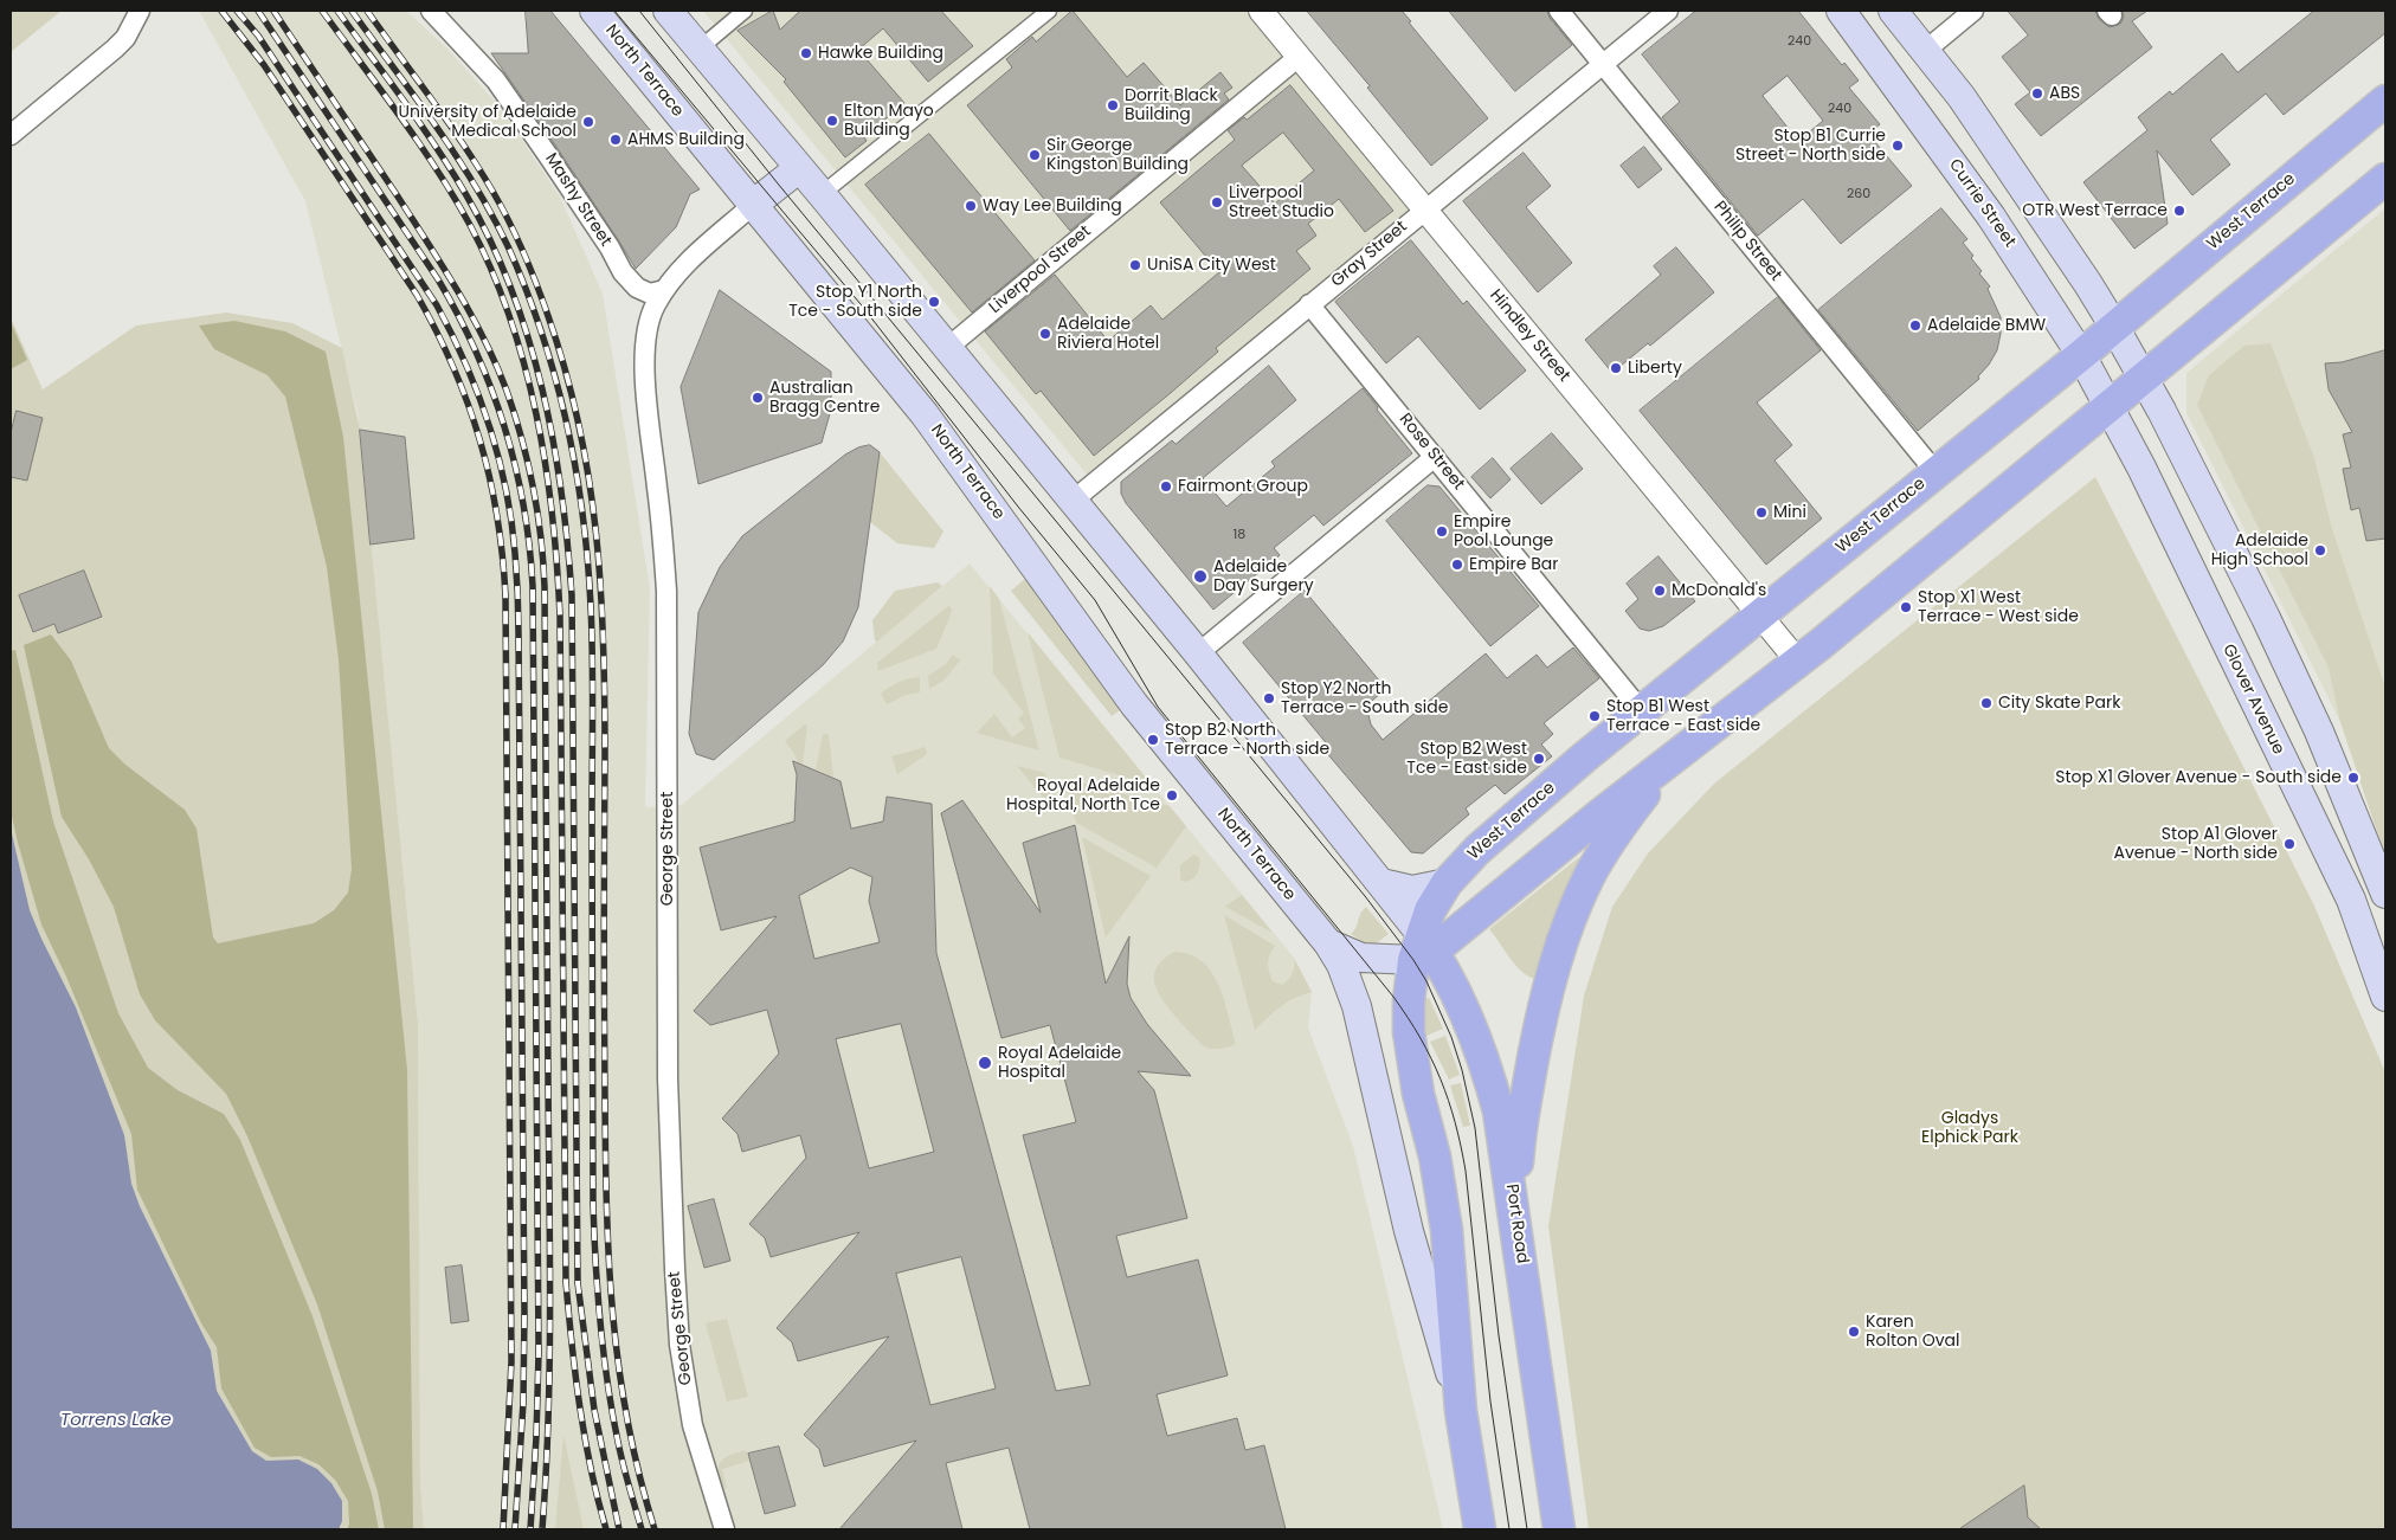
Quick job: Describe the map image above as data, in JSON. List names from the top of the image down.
{
  "streets": {
    "main road": [
      "North Terrace",
      "Currie Street",
      "West Terrace",
      "Glover Avenue",
      "Port Road"
    ],
    "street": [
      "Mashy Street",
      "Philip Street",
      "Gray Street",
      "Liverpool Street",
      "Hindley Street",
      "Rose Street",
      "George Street"
    ]
  },
  "crossings": [
    ["North Terrace", "West Terrace"],
    ["North Terrace", "George Street"],
    ["North Terrace", "Port Road"],
    ["Mashy Street", "George Street"],
    ["Currie Street", "West Terrace"],
    ["Currie Street", "Glover Avenue"],
    ["West Terrace", "Philip Street"],
    ["West Terrace", "Hindley Street"],
    ["West Terrace", "Rose Street"],
    ["West Terrace", "Port Road"],
    ["Philip Street", "Gray Street"],
    ["Gray Street", "Hindley Street"],
    ["Gray Street", "Rose Street"],
    ["Liverpool Street", "Hindley Street"]
  ],
  "water": ["Torrens Lake"],
  "parks": ["Gladys Elphick Park"],
  "places": [
    "Hawke Building",
    "ABS",
    "Dorrit Black Building",
    "Elton Mayo Building",
    "University of Adelaide Medical School",
    "AHMS Building",
    "Stop B1 Currie Street - North side",
    "Sir George Kingston Building",
    "Liverpool Street Studio",
    "Way Lee Building",
    "OTR West Terrace",
    "UniSA City West",
    "Stop Y1 North Tce - South side",
    "Adelaide BMW",
    "Adelaide Riviera Hotel",
    "Liberty",
    "Australian Bragg Centre",
    "Fairmont Group",
    "Mini",
    "Empire Pool Lounge",
    "Adelaide High School",
    "Empire Bar",
    "Adelaide Day Surgery",
    "McDonald's",
    "Stop X1 West Terrace - West side",
    "Stop Y2 North Terrace - South side",
    "City Skate Park",
    "Stop B1 West Terrace - East side",
    "Stop B2 North Terrace - North side",
    "Stop B2 West Tce - East side",
    "Stop X1 Glover Avenue - South side",
    "Royal Adelaide Hospital, North Tce",
    "Stop A1 Glover Avenue - North side",
    "Royal Adelaide Hospital",
    "Karen Rolton Oval"
  ],
  "house_numbers": [
    "240",
    "240",
    "260",
    "18"
  ]
}
